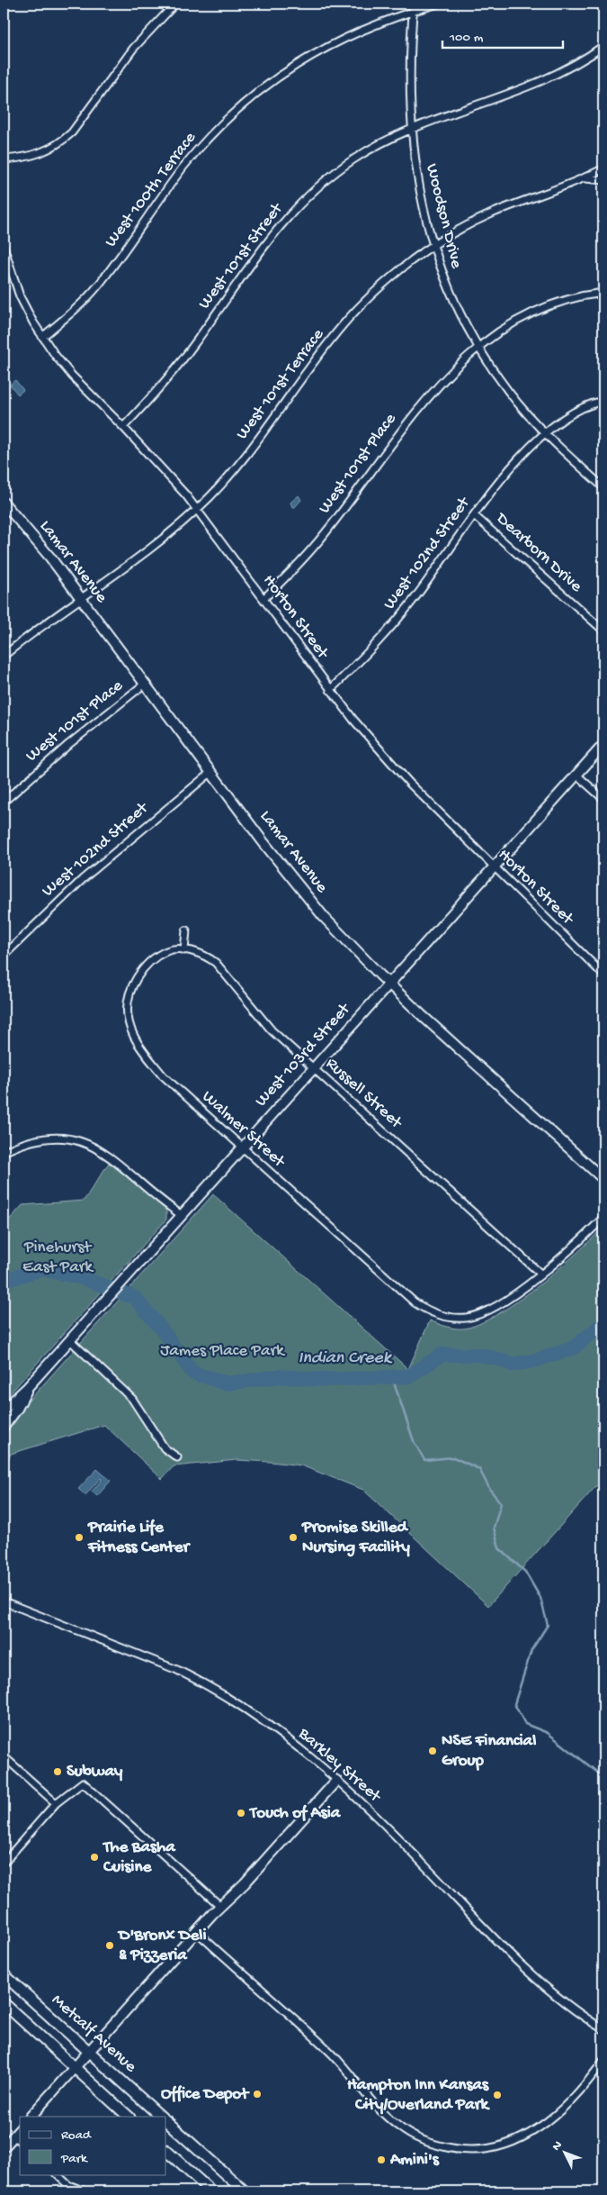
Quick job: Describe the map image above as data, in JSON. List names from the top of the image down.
{
  "streets": {
    "main road": ["Metcalf Avenue"],
    "street": [
      "West 100th Terrace",
      "Woodson Drive",
      "West 101st Street",
      "West 101st Terrace",
      "West 101st Place",
      "Dearborn Drive",
      "West 102nd Street",
      "Lamar Avenue",
      "Horton Street",
      "West 103rd Street",
      "Russell Street",
      "Walmer Street",
      "Barkley Street"
    ]
  },
  "crossings": [
    ["West 100th Terrace", "Woodson Drive"],
    ["West 100th Terrace", "Horton Street"],
    ["Woodson Drive", "West 101st Street"],
    ["Woodson Drive", "West 101st Terrace"],
    ["Woodson Drive", "West 101st Place"],
    ["Woodson Drive", "West 102nd Street"],
    ["West 101st Street", "Horton Street"],
    ["West 101st Terrace", "Lamar Avenue"],
    ["West 101st Terrace", "Horton Street"],
    ["West 101st Place", "Lamar Avenue"],
    ["West 101st Place", "Horton Street"],
    ["Dearborn Drive", "West 102nd Street"],
    ["West 102nd Street", "Lamar Avenue"],
    ["West 102nd Street", "Horton Street"],
    ["Lamar Avenue", "West 103rd Street"],
    ["Horton Street", "West 103rd Street"],
    ["West 103rd Street", "Russell Street"],
    ["West 103rd Street", "Walmer Street"],
    ["Russell Street", "Walmer Street"]
  ],
  "water": ["Indian Creek"],
  "parks": ["Pinehurst East Park", "James Place Park"],
  "places": [
    "Prairie Life Fitness Center",
    "Promise Skilled Nursing Facility",
    "NSE Financial Group",
    "Subway",
    "Touch of Asia",
    "The Basha Cuisine",
    "D'Bronx Deli & Pizzeria",
    "Office Depot",
    "Hampton Inn Kansas City/Overland Park",
    "Amini's"
  ],
  "legend": ["Road", "Park"],
  "scale_bar": "100 m",
  "north": "top left"
}
